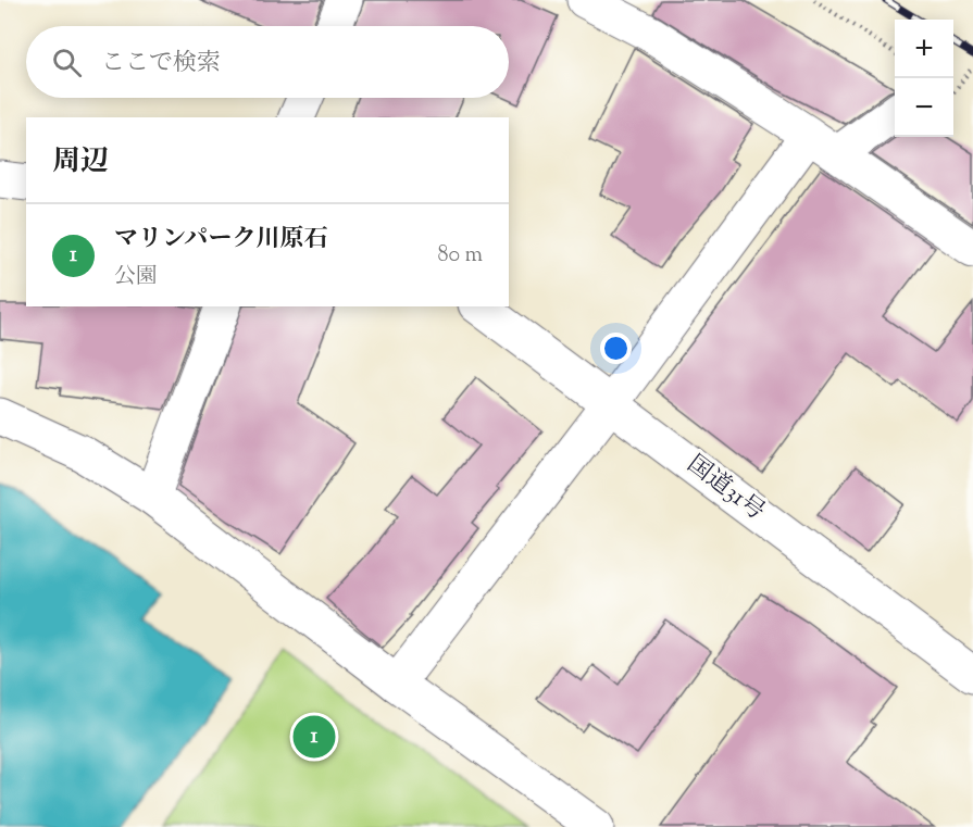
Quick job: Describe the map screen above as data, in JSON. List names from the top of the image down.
{
  "streets": {
    "main road": ["国道31号"]
  },
  "page": {
    "map_buttons": ["+", "−"],
    "search": "ここで検索",
    "heading": "周辺",
    "list": [
      {
        "mark": "1",
        "name": "マリンパーク川原石",
        "note": "公園",
        "value": "80 m"
      }
    ],
    "pins": "1"
  }
}
